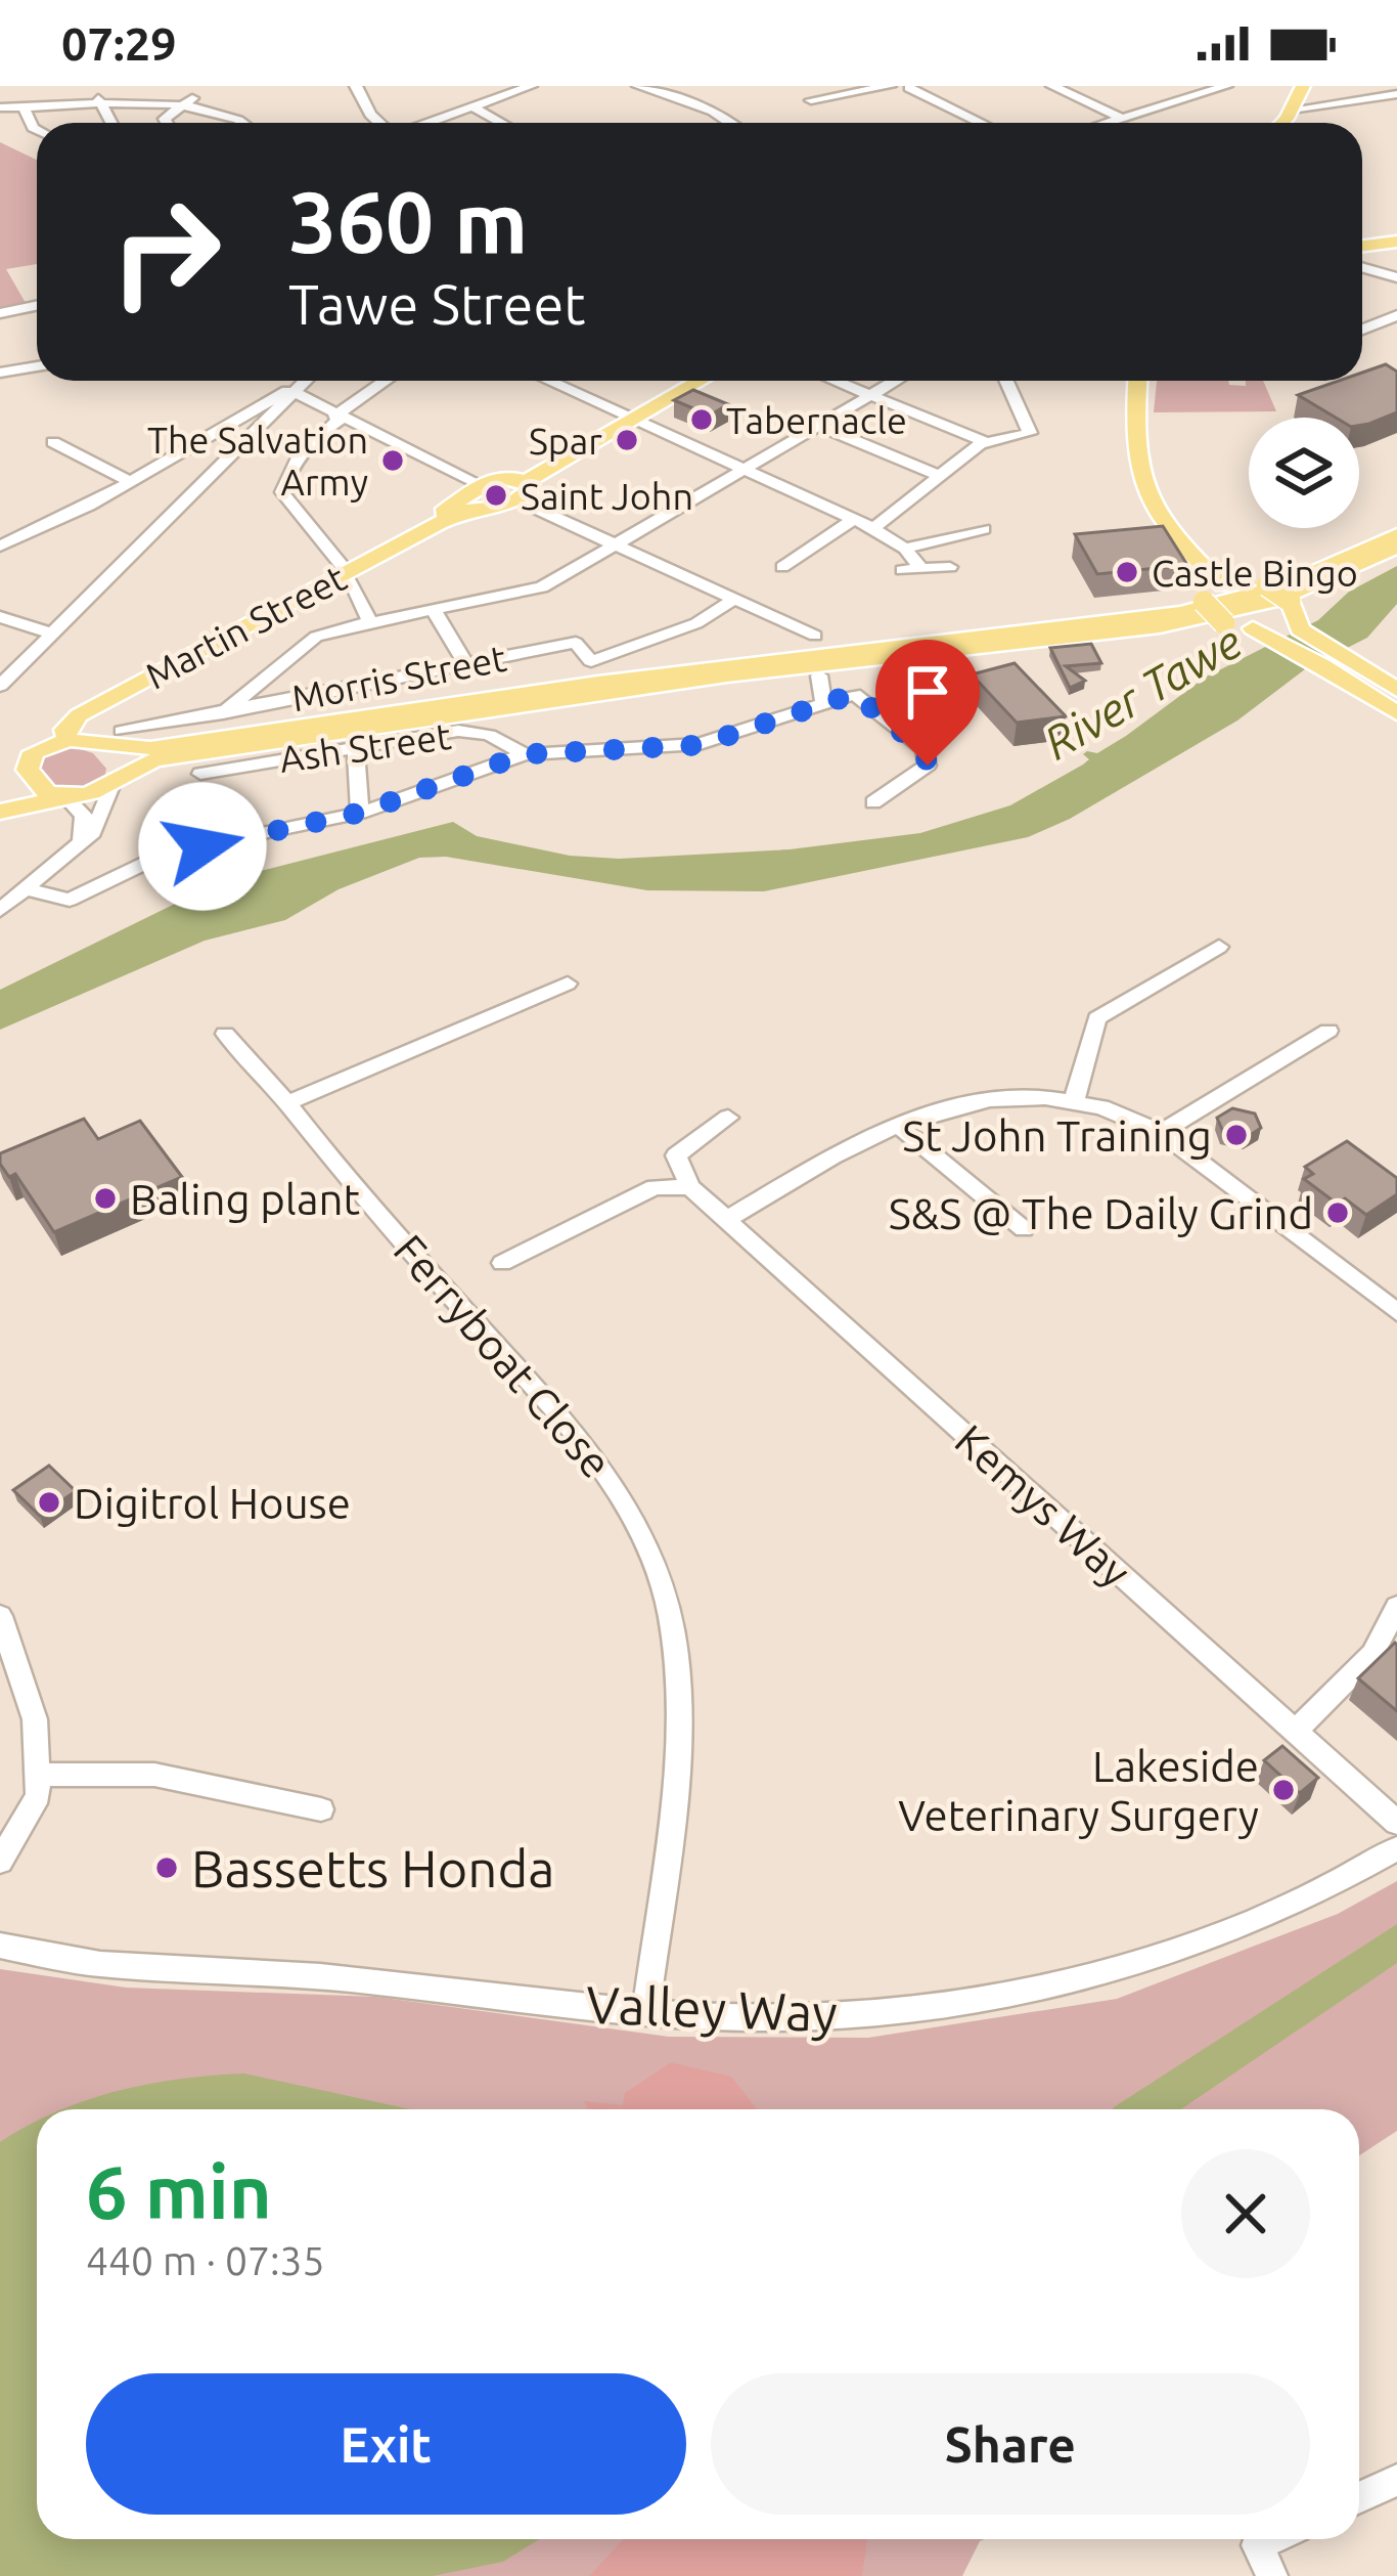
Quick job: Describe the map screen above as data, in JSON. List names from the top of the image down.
{
  "streets": {
    "main road": ["Martin Street"],
    "street": [
      "Morris Street",
      "Ash Street",
      "Ferryboat Close",
      "Kemys Way",
      "Valley Way"
    ]
  },
  "crossings": [
    ["Ferryboat Close", "Valley Way"]
  ],
  "water": ["River Tawe"],
  "places": [
    "Tabernacle",
    "Spar",
    "The Salvation Army",
    "Saint John",
    "Castle Bingo",
    "St John Training",
    "Baling plant",
    "S&S @ The Daily Grind",
    "Digitrol House",
    "Lakeside Veterinary Surgery",
    "Bassetts Honda"
  ],
  "page": {
    "status": "07:29",
    "turn": ["360 m", "Tawe Street"],
    "heading": ["6 min", "440 m · 07:35"],
    "buttons": ["Exit", "Share"]
  }
}
